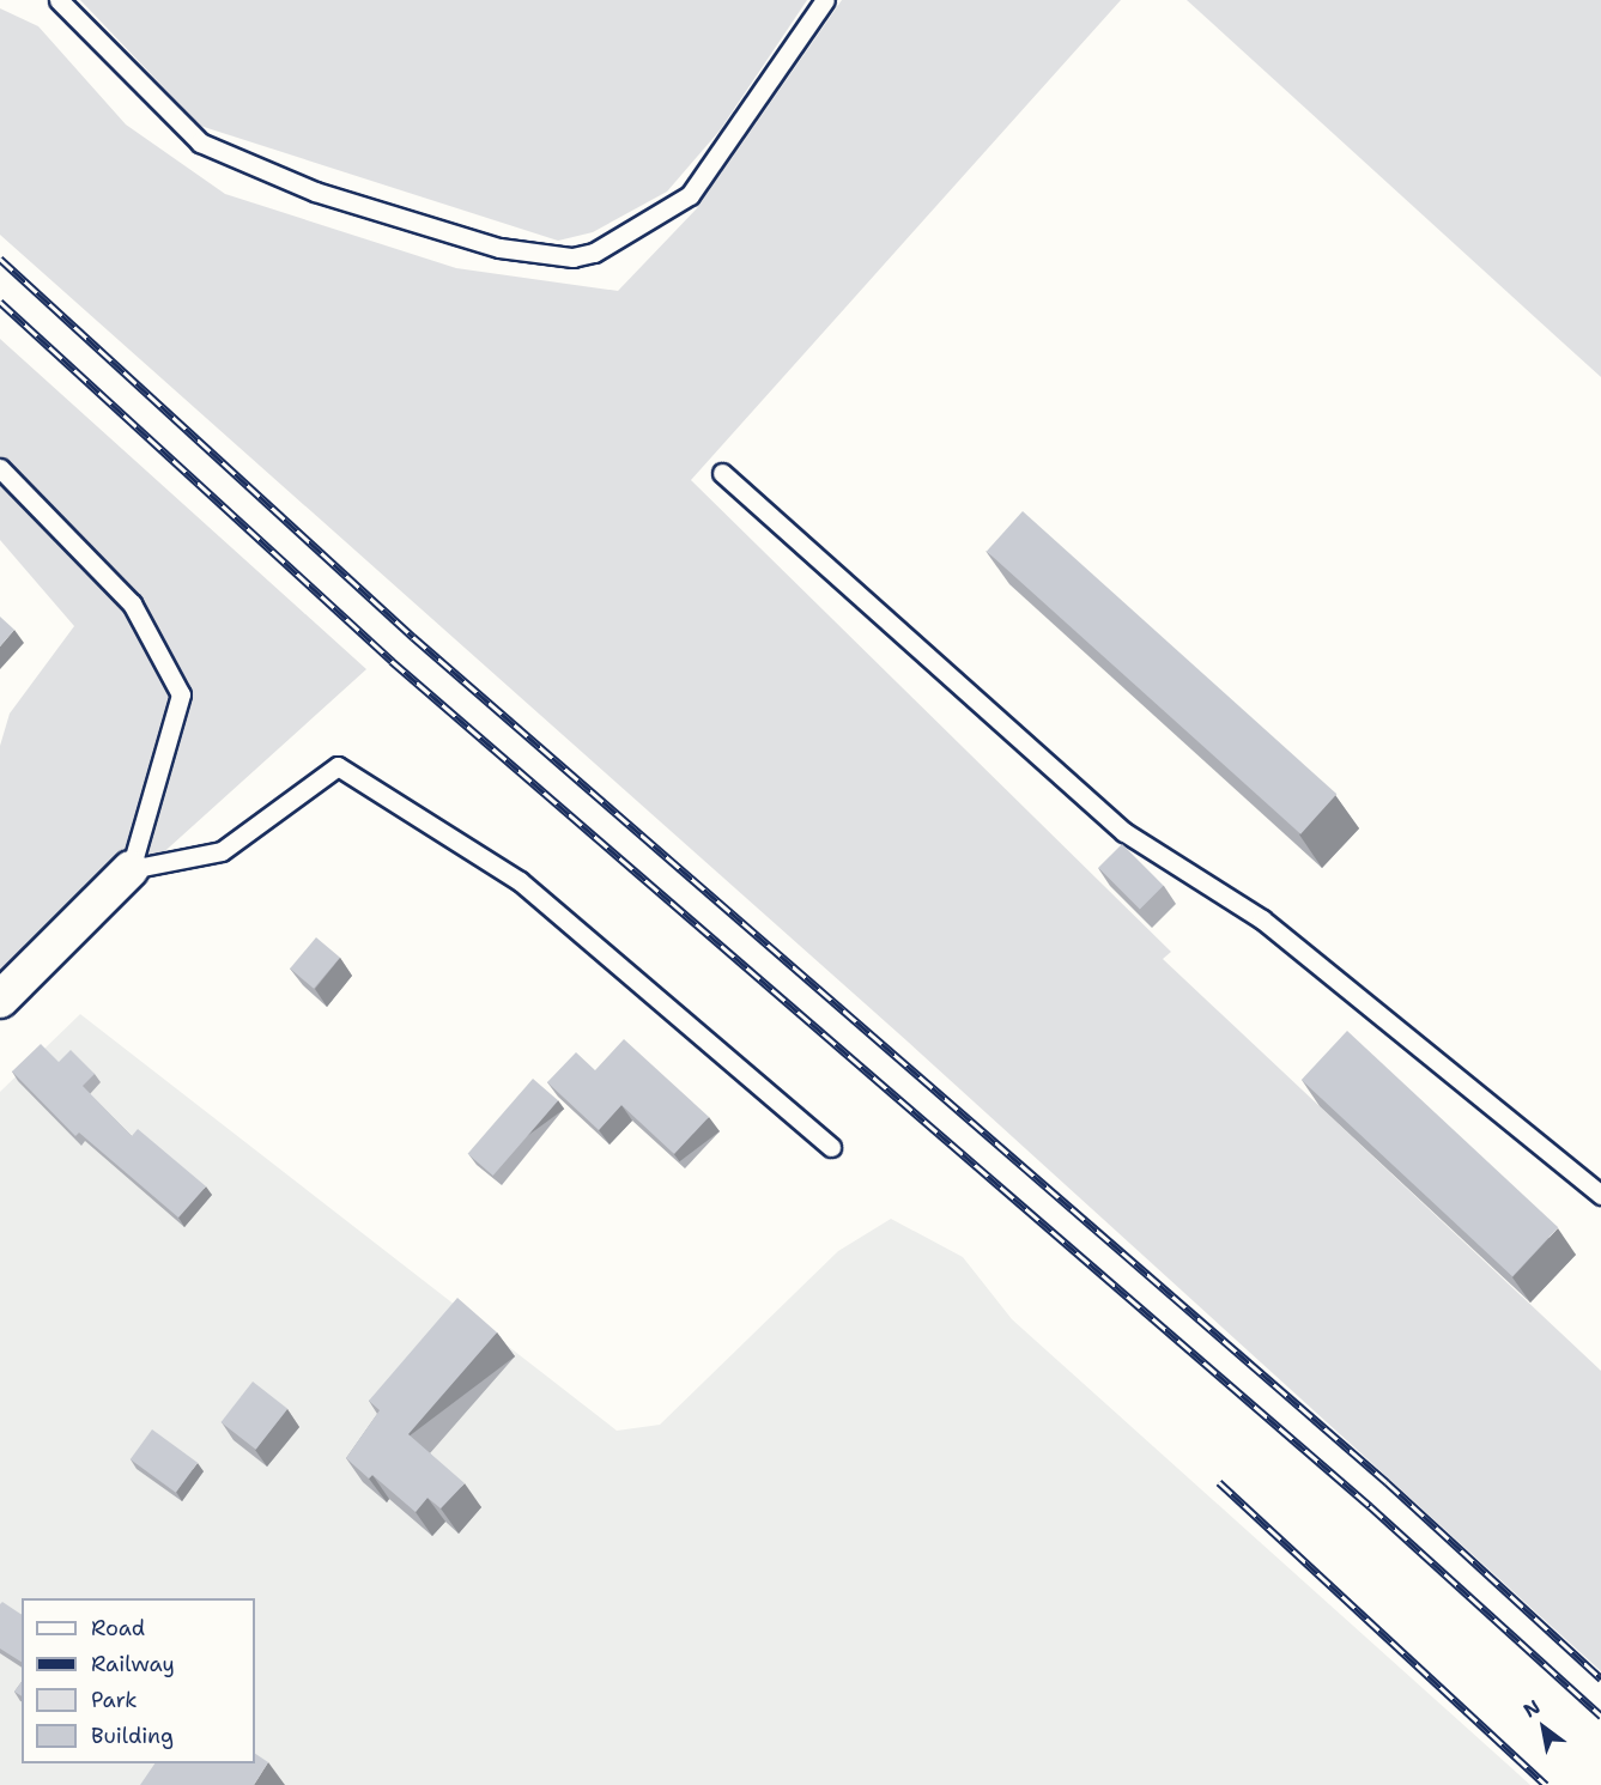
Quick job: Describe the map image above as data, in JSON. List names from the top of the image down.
{
  "legend": [
    "Road",
    "Railway",
    "Park",
    "Building"
  ],
  "north": "top left"
}
